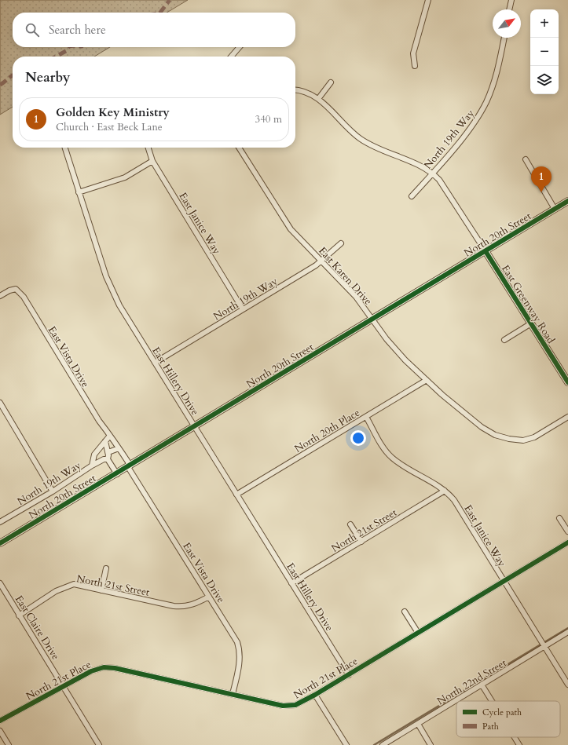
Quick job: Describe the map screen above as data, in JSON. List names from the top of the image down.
{
  "streets": {
    "street": [
      "North 19th Way",
      "East Janice Way",
      "North 20th Street",
      "East Karen Drive",
      "East Greenway Road",
      "East Vista Drive",
      "East Hillery Drive",
      "North 20th Place",
      "North 21st Street",
      "East Claire Drive",
      "North 21st Place",
      "North 22nd Street"
    ]
  },
  "crossings": [
    ["North 19th Way", "East Janice Way"],
    ["North 19th Way", "East Karen Drive"],
    ["North 19th Way", "East Greenway Road"],
    ["North 19th Way", "East Vista Drive"],
    ["North 19th Way", "East Hillery Drive"],
    ["East Janice Way", "North 20th Place"],
    ["East Janice Way", "North 21st Street"],
    ["East Janice Way", "North 21st Place"],
    ["East Janice Way", "North 22nd Street"],
    ["North 20th Street", "East Karen Drive"],
    ["North 20th Street", "East Greenway Road"],
    ["North 20th Street", "East Vista Drive"],
    ["North 20th Street", "East Hillery Drive"],
    ["East Karen Drive", "North 20th Place"],
    ["East Vista Drive", "North 21st Street"],
    ["East Vista Drive", "North 21st Place"],
    ["East Hillery Drive", "North 20th Place"],
    ["East Hillery Drive", "North 21st Street"],
    ["East Hillery Drive", "North 21st Place"],
    ["North 21st Street", "East Claire Drive"],
    ["East Claire Drive", "North 21st Place"]
  ],
  "legend": ["Cycle path", "Path"],
  "north": "top right",
  "page": {
    "map_buttons": ["+", "−"],
    "search": "Search here",
    "heading": "Nearby",
    "list": [
      {
        "mark": "1",
        "name": "Golden Key Ministry",
        "note": "Church · East Beck Lane",
        "value": "340 m"
      }
    ],
    "pins": "1"
  }
}
